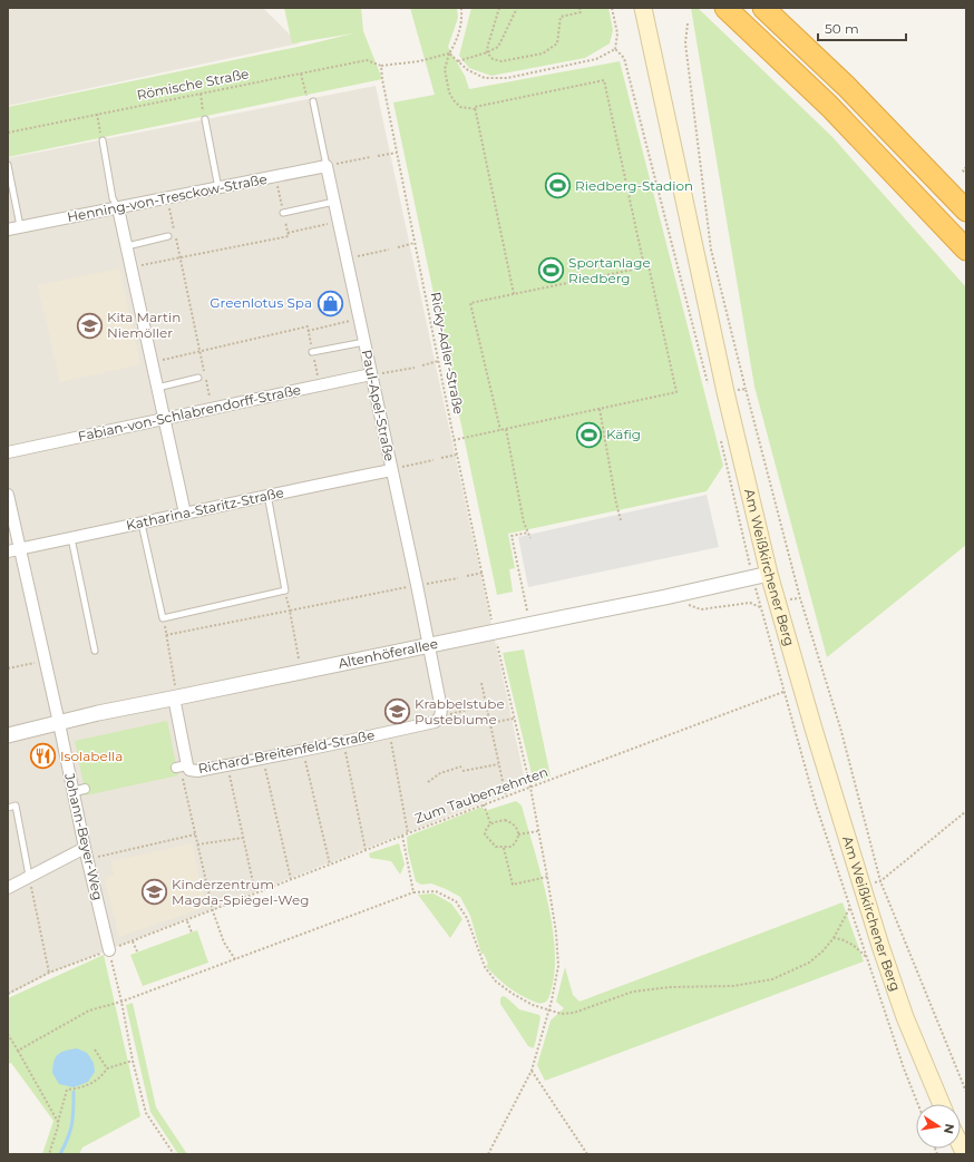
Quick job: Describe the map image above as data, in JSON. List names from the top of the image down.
{
  "streets": {
    "main road": ["Am Weißkirchener Berg"],
    "street": [
      "Henning-von-Tresckow-Straße",
      "Paul-Apel-Straße",
      "Fabian-von-Schlabrendorff-Straße",
      "Katharina-Staritz-Straße",
      "Altenhöferallee",
      "Richard-Breitenfeld-Straße",
      "Johann-Beyer-Weg"
    ],
    "path": ["Römische Straße", "Ricky-Adler-Straße", "Zum Taubenzehnten"]
  },
  "crossings": [
    ["Römische Straße", "Ricky-Adler-Straße"],
    ["Henning-von-Tresckow-Straße", "Paul-Apel-Straße"],
    ["Ricky-Adler-Straße", "Altenhöferallee"],
    ["Ricky-Adler-Straße", "Zum Taubenzehnten"],
    ["Paul-Apel-Straße", "Fabian-von-Schlabrendorff-Straße"],
    ["Paul-Apel-Straße", "Katharina-Staritz-Straße"],
    ["Paul-Apel-Straße", "Altenhöferallee"],
    ["Katharina-Staritz-Straße", "Johann-Beyer-Weg"],
    ["Am Weißkirchener Berg", "Altenhöferallee"],
    ["Altenhöferallee", "Johann-Beyer-Weg"],
    ["Zum Taubenzehnten", "Johann-Beyer-Weg"]
  ],
  "places": {
    "sports": ["Riedberg-Stadion", "Sportanlage Riedberg", "Käfig"],
    "shop": ["Greenlotus Spa"],
    "school or university": ["Kita Martin Niemöller", "Krabbelstube Pusteblume", "Kinderzentrum Magda-Spiegel-Weg"],
    "restaurant": ["Isolabella"]
  },
  "scale_bar": "50 m",
  "north": "right"
}
